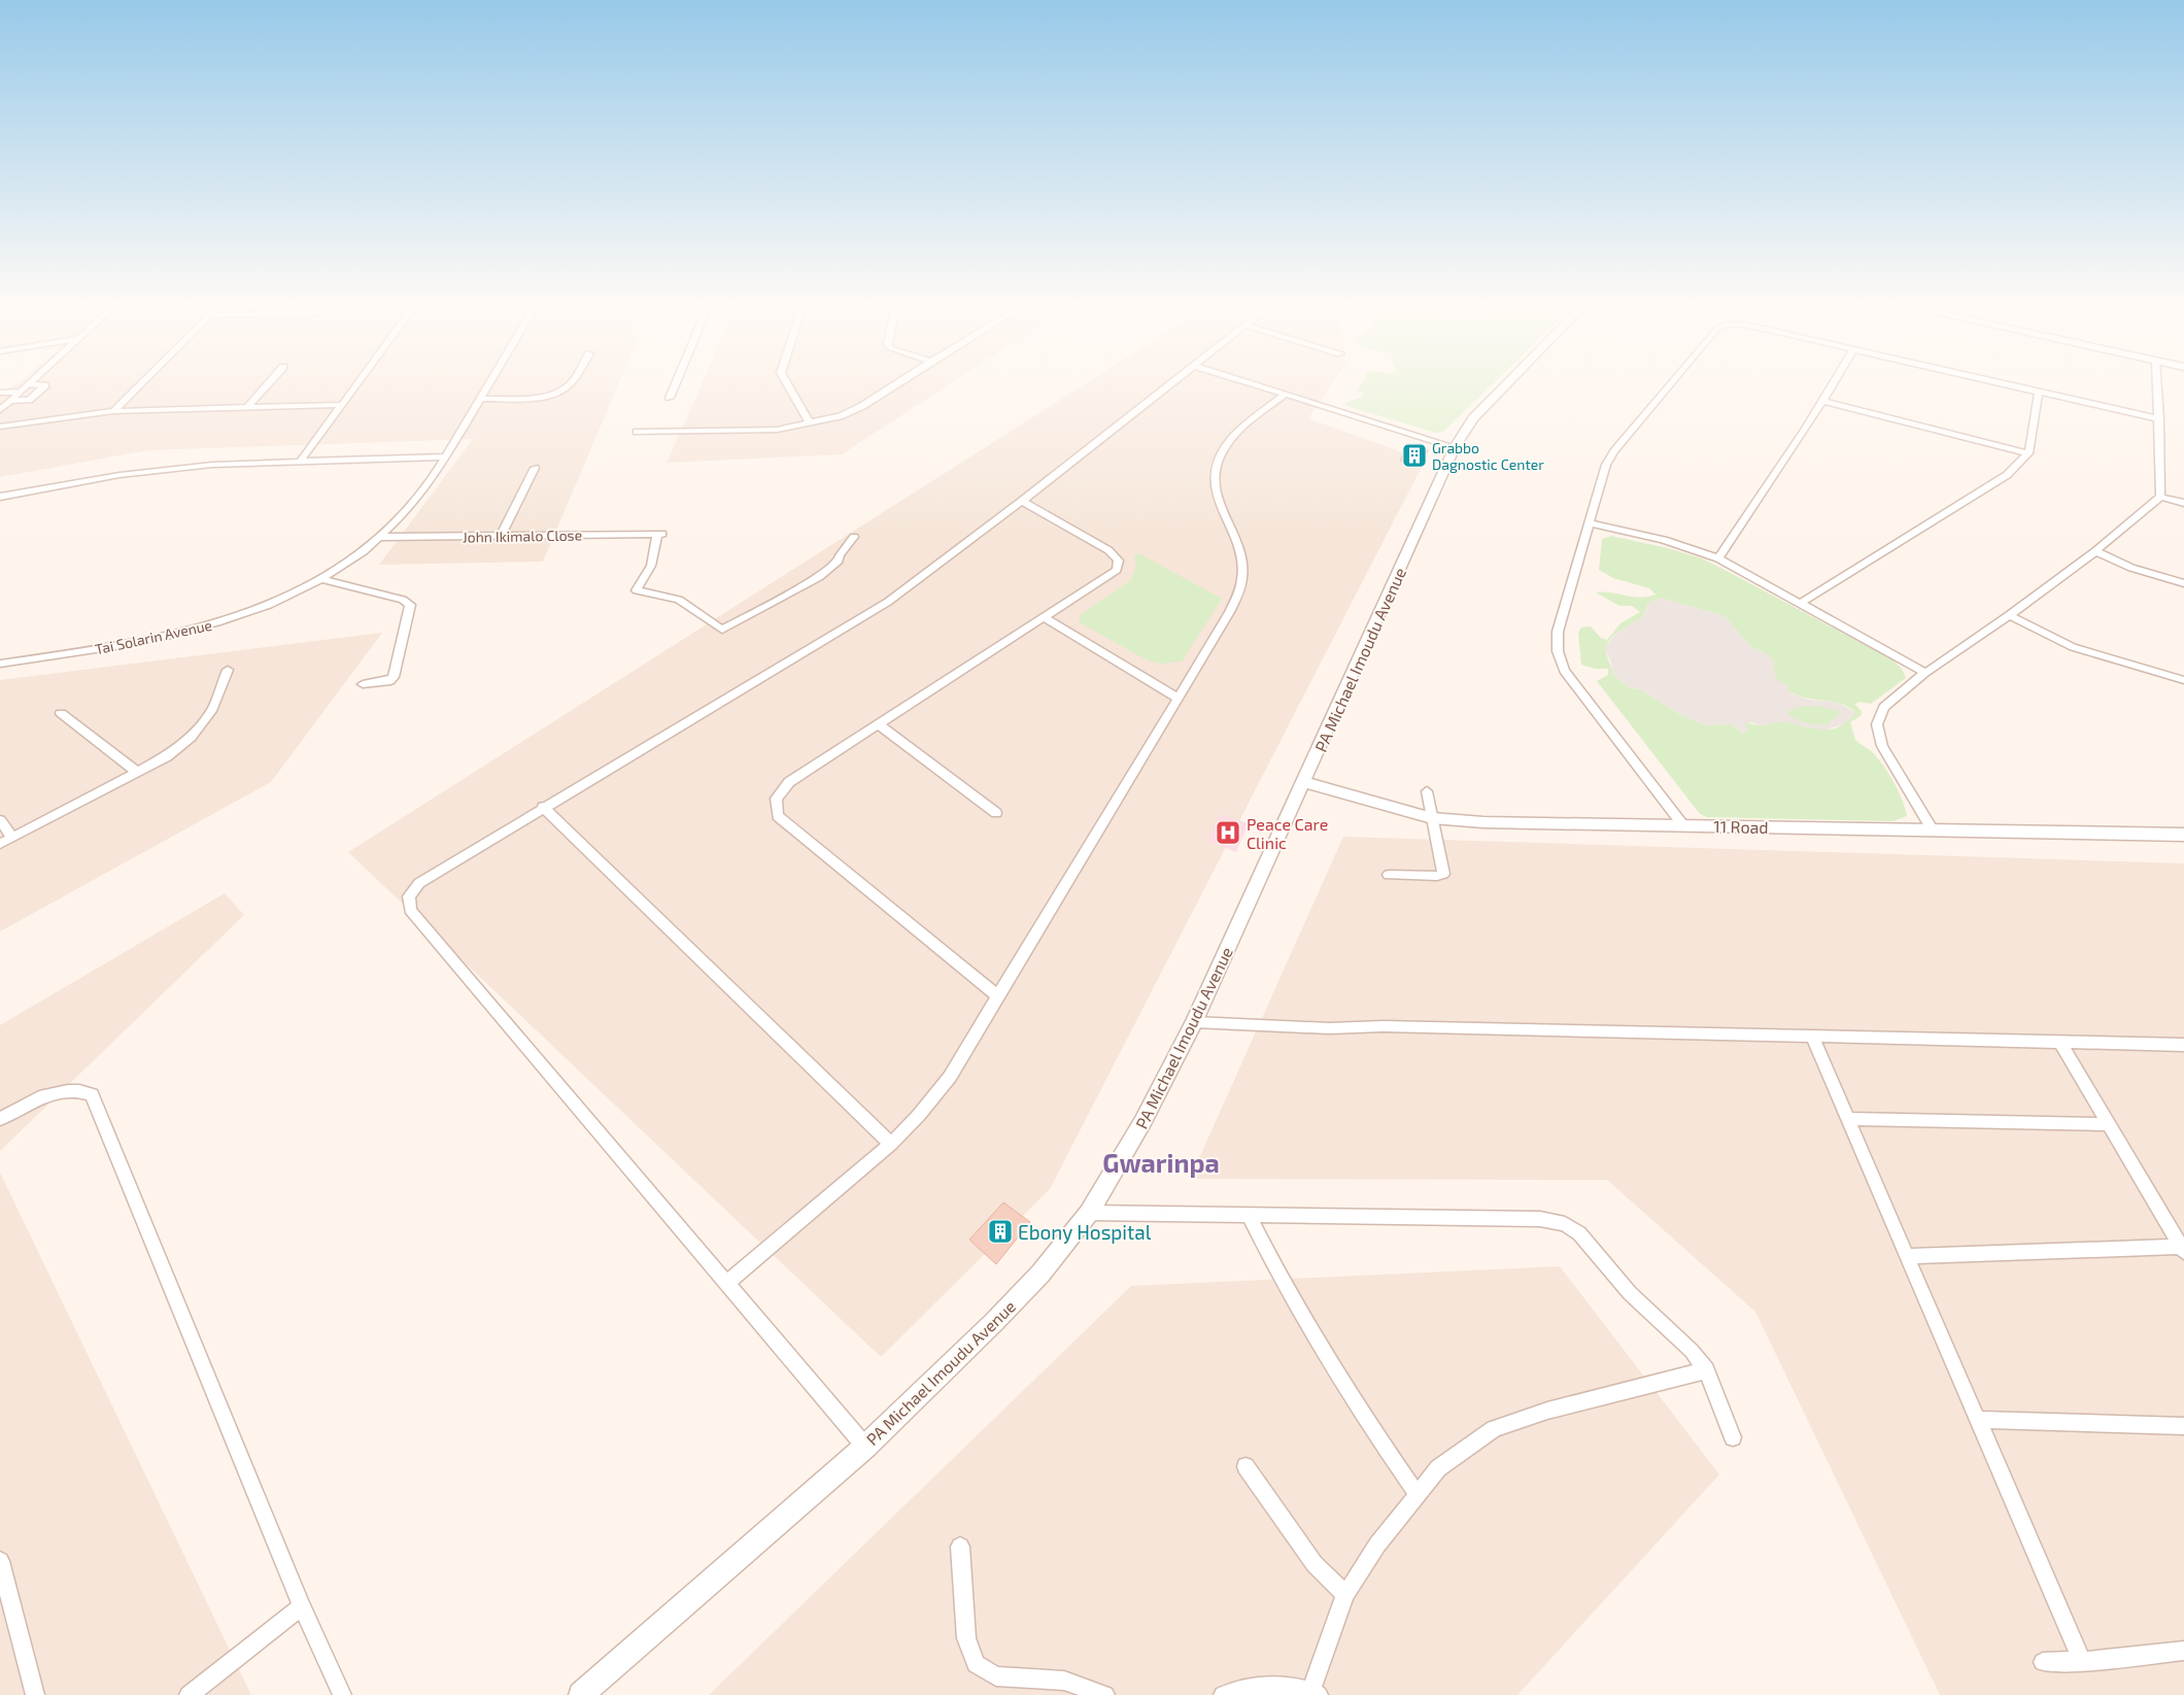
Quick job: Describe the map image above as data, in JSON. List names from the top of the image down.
{
  "streets": {
    "street": [
      "John Ikimalo Close",
      "Tai Solarin Avenue",
      "PA Michael Imoudu Avenue",
      "11 Road"
    ]
  },
  "crossings": [
    ["John Ikimalo Close", "Tai Solarin Avenue"],
    ["PA Michael Imoudu Avenue", "11 Road"]
  ],
  "districts": ["Gwarinpa"],
  "places": {
    "building": ["Grabbo Dagnostic Center", "Ebony Hospital"],
    "hospital": ["Peace Care Clinic"]
  }
}
